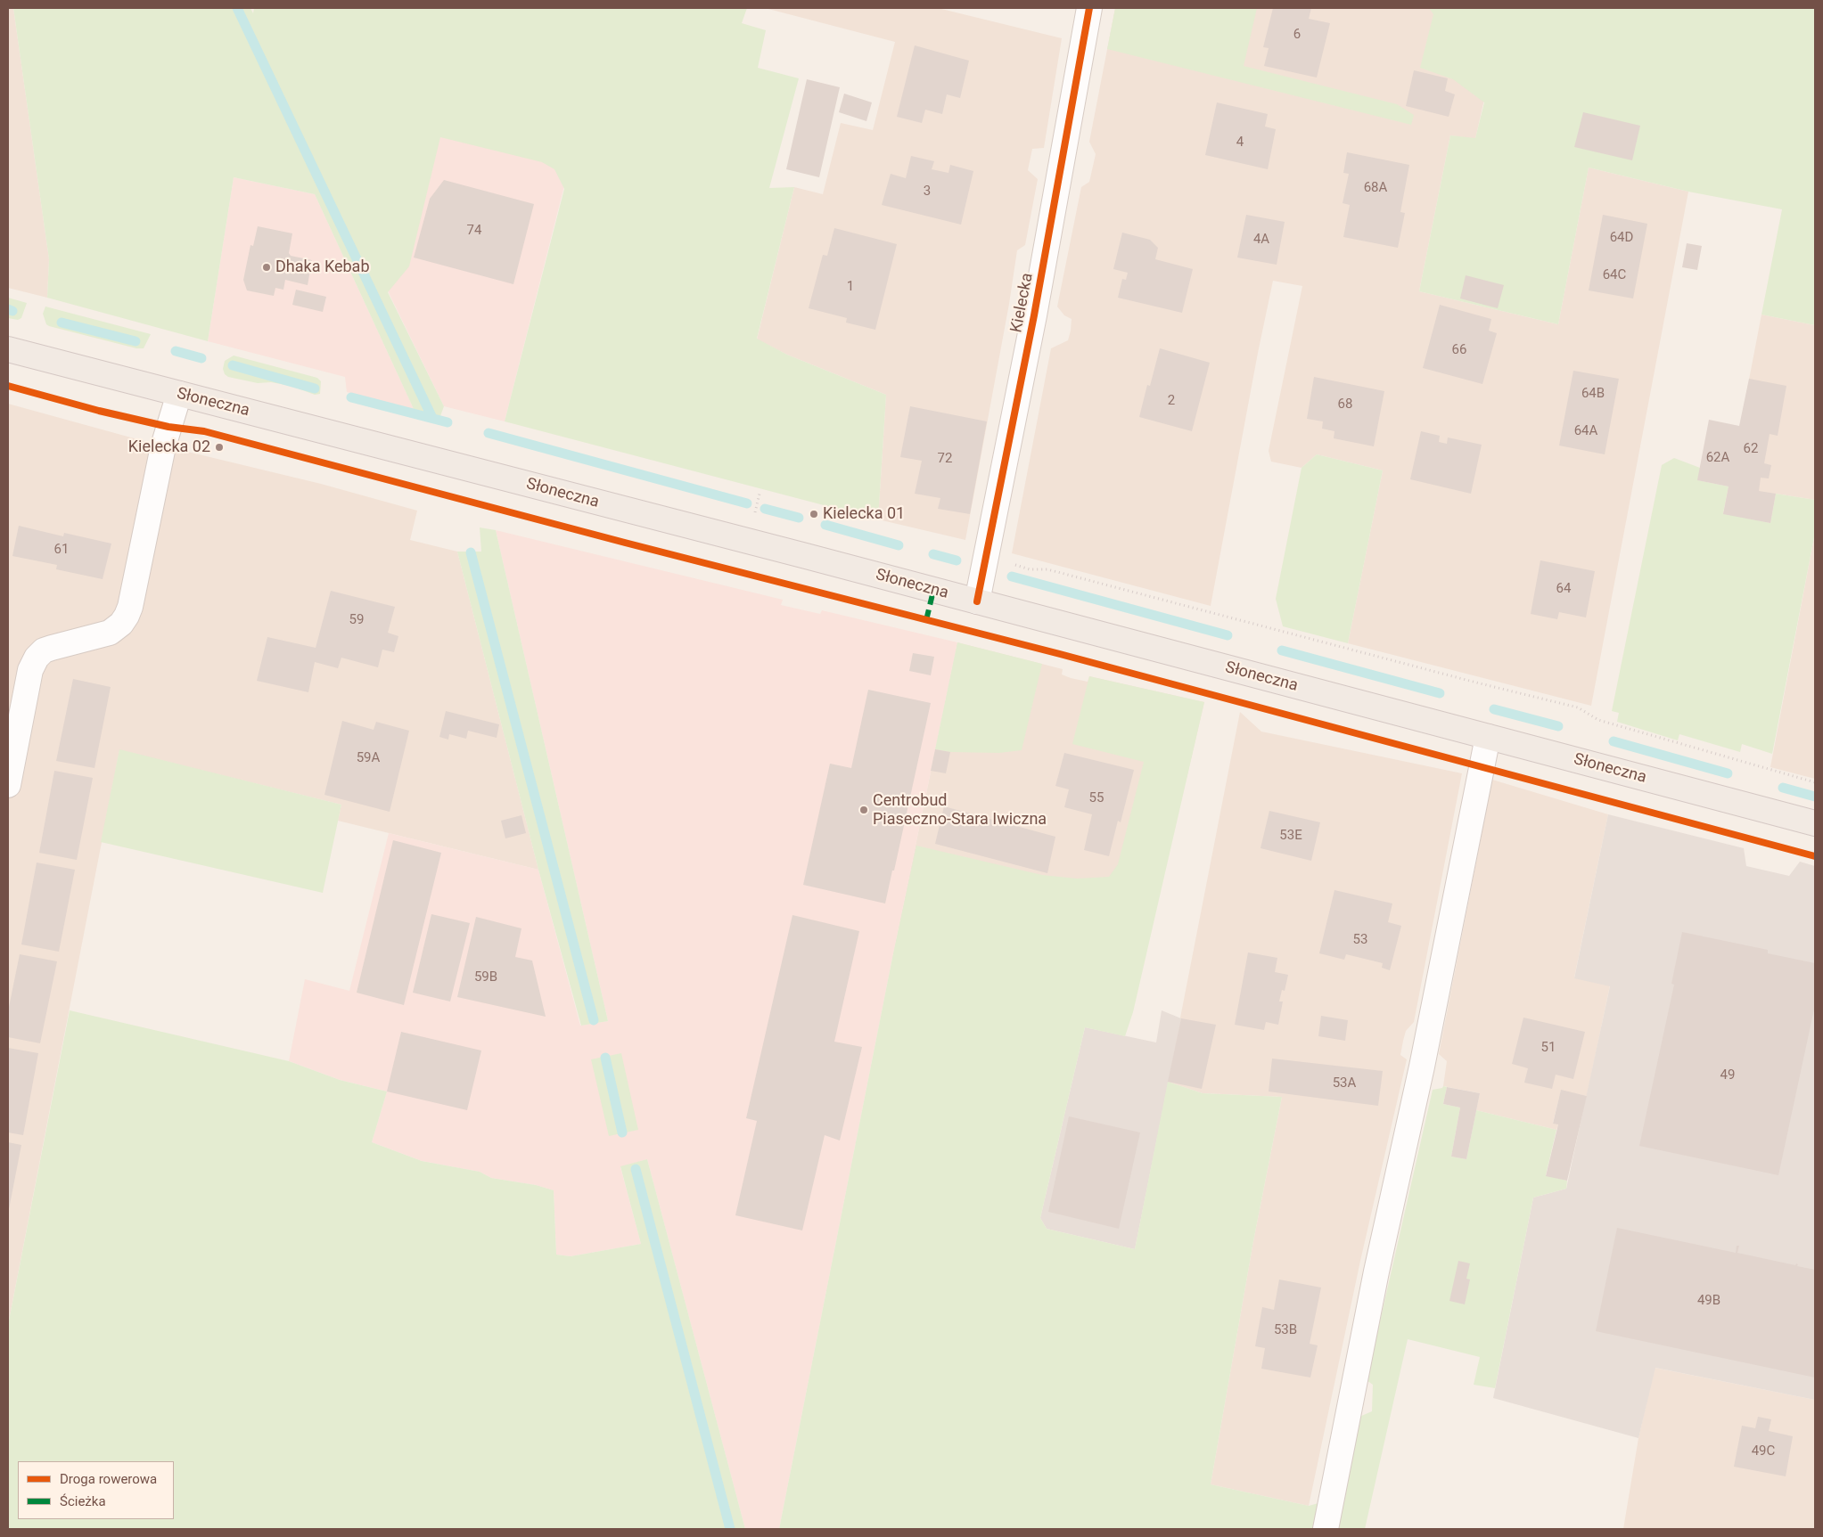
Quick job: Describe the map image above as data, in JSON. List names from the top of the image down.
{
  "streets": {
    "main road": ["Słoneczna"],
    "street": ["Kielecka"]
  },
  "crossings": [
    ["Kielecka", "Słoneczna"]
  ],
  "places": [
    "Dhaka Kebab",
    "Kielecka 02",
    "Kielecka 01",
    "Centrobud Piaseczno-Stara Iwiczna"
  ],
  "house_numbers": [
    "6",
    "4",
    "68A",
    "3",
    "74",
    "64D",
    "4A",
    "64C",
    "1",
    "66",
    "64B",
    "2",
    "68",
    "64A",
    "62",
    "62A",
    "72",
    "61",
    "64",
    "59",
    "59A",
    "55",
    "53E",
    "53",
    "59B",
    "51",
    "49",
    "53A",
    "49B",
    "53B",
    "49C"
  ],
  "legend": ["Droga rowerowa", "Ścieżka"]
}
